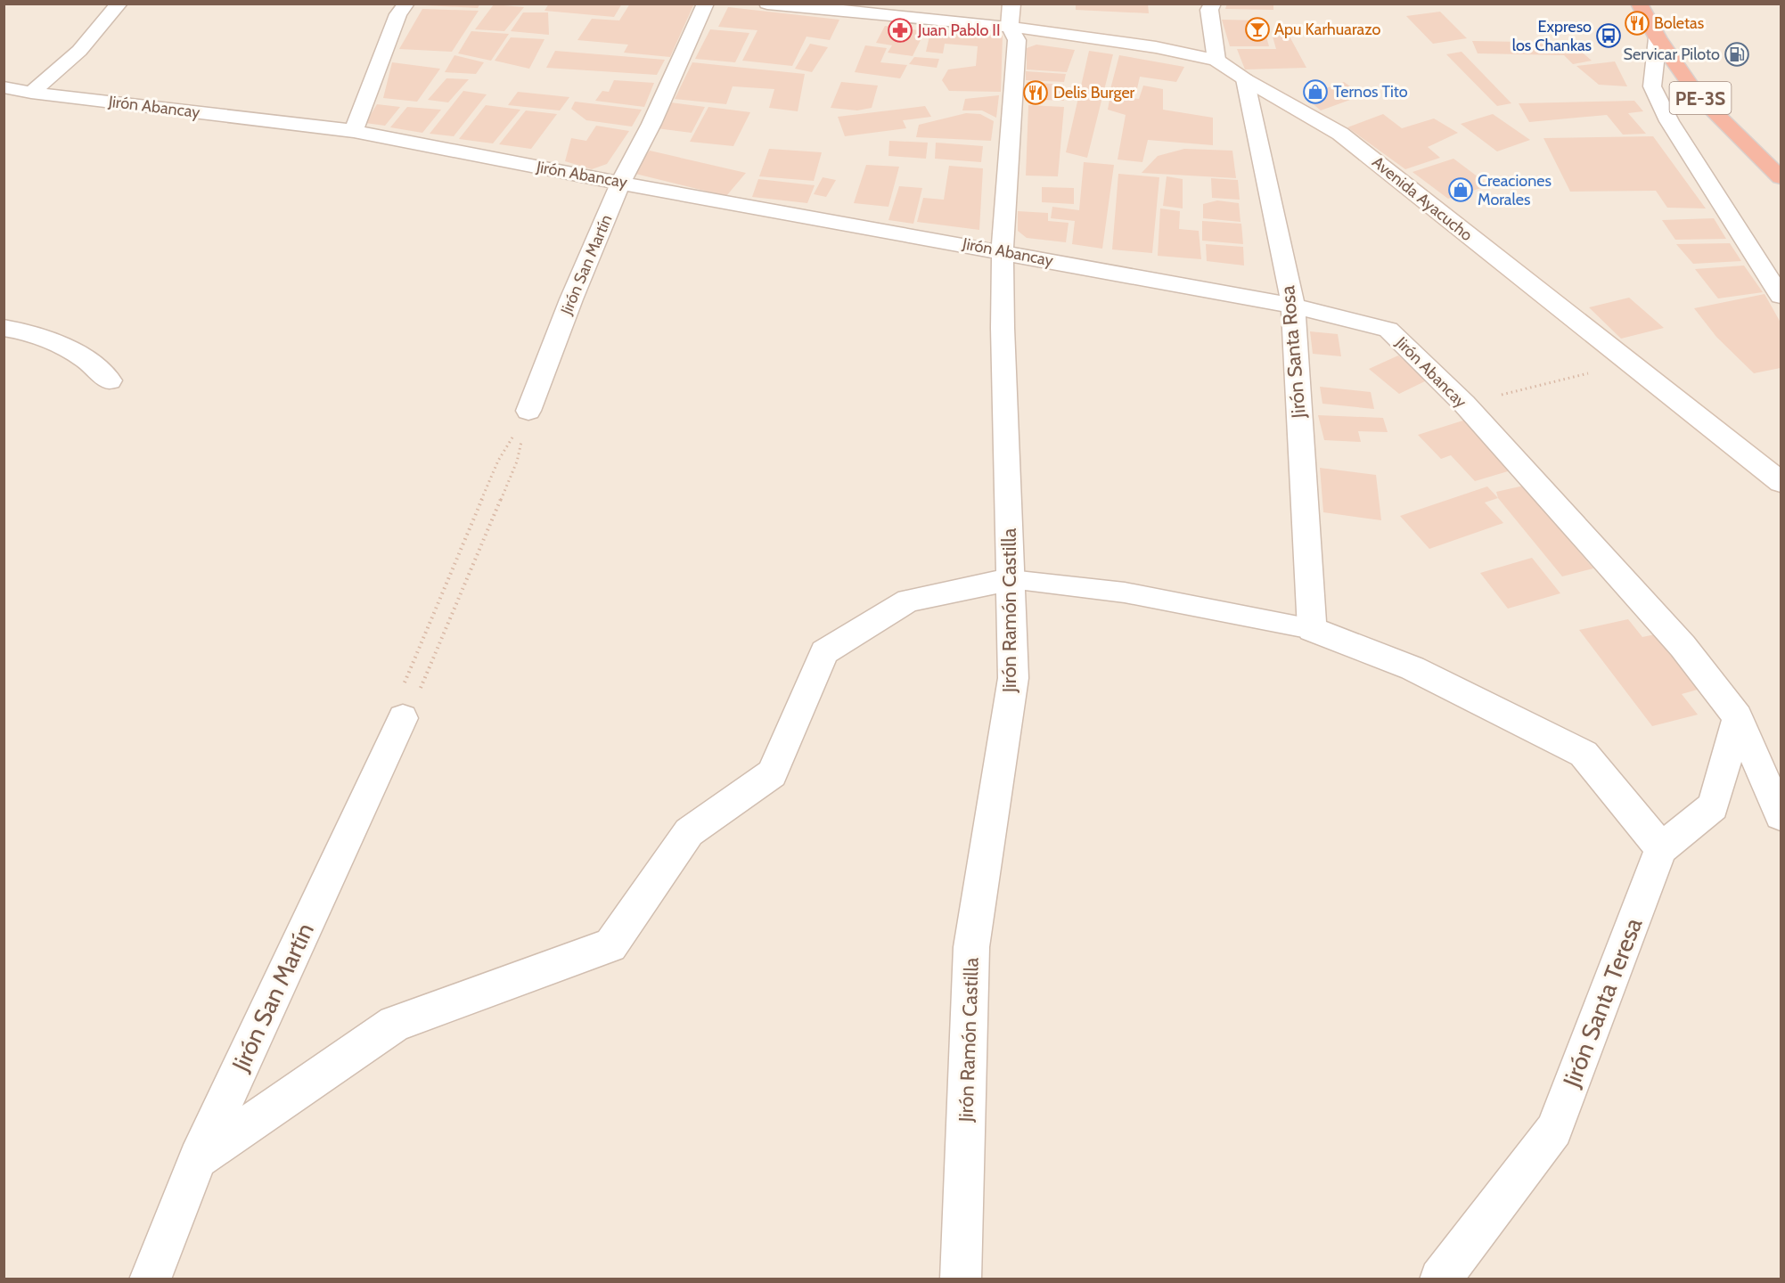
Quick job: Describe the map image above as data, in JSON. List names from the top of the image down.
{
  "streets": {
    "highway": ["PE-3S"],
    "street": [
      "Jirón Abancay",
      "Avenida Ayacucho",
      "Jirón San Martín",
      "Jirón Santa Rosa",
      "Jirón Ramón Castilla",
      "Jirón Santa Teresa"
    ]
  },
  "crossings": [
    ["Jirón Abancay", "Jirón San Martín"],
    ["Jirón Abancay", "Jirón Santa Rosa"],
    ["Jirón Abancay", "Jirón Ramón Castilla"],
    ["Avenida Ayacucho", "Jirón Santa Rosa"],
    ["Avenida Ayacucho", "Jirón Ramón Castilla"]
  ],
  "places": {
    "restaurant": ["Boletas", "Delis Burger"],
    "bar": ["Apu Karhuarazo"],
    "pharmacy": ["Juan Pablo II"],
    "bus stop": ["Expreso los Chankas"],
    "fuel station": ["Servicar Piloto"],
    "shop": ["Ternos Tito", "Creaciones Morales"]
  }
}
